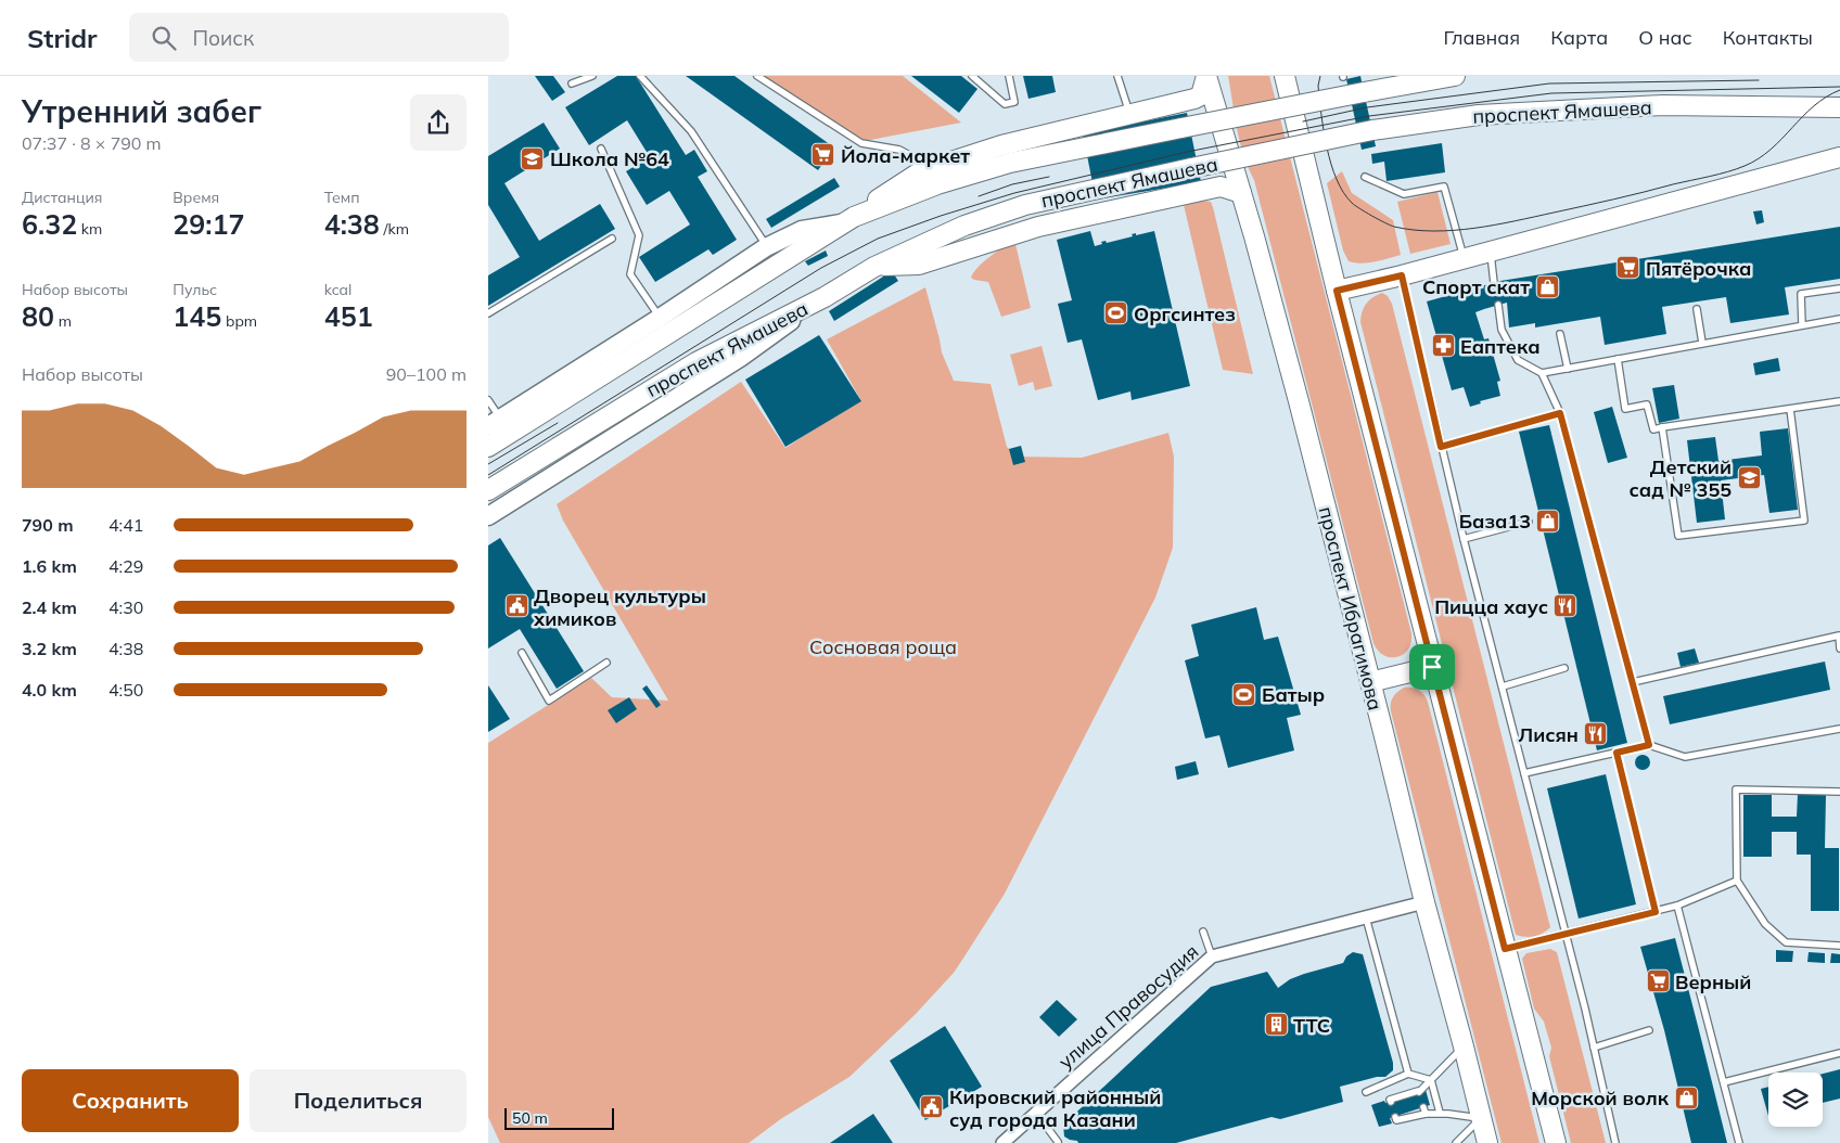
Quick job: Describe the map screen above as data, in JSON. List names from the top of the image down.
{
  "streets": {
    "main road": ["проспект Ямашева", "проспект Ибрагимова"],
    "street": ["улица Правосудия"]
  },
  "crossings": [
    ["проспект Ибрагимова", "улица Правосудия"]
  ],
  "parks": ["Сосновая роща"],
  "places": {
    "supermarket": ["Йола-маркет", "Пятёрочка", "Верный"],
    "school or university": ["Школа №64", "Детский сад № 355"],
    "shop": ["Спорт скат", "База13", "Морской волк"],
    "sports": ["Оргсинтез", "Батыр"],
    "pharmacy": ["Еаптека"],
    "public building": ["Дворец культуры химиков", "Кировский районный суд города Казани"],
    "restaurant": ["Пицца хаус", "Лисян"],
    "building": ["ТТС"]
  },
  "scale_bar": "50 m",
  "page": {
    "header": "Stridr",
    "search": "Поиск",
    "nav": [
      "Главная",
      "Карта",
      "О нас",
      "Контакты"
    ],
    "heading": ["Утренний забег", "07:37 · 8 × 790 m"],
    "stats": [
      ["Дистанция", "6.32 km"],
      ["Время", "29:17"],
      ["Темп", "4:38 /km"],
      ["Набор высоты", "80 m"],
      ["Пульс", "145 bpm"],
      ["kcal", "451"]
    ],
    "chart": ["Набор высоты", "90–100 m"],
    "list": [
      {
        "name": "790 m",
        "note": "4:41"
      },
      {
        "name": "1.6 km",
        "note": "4:29"
      },
      {
        "name": "2.4 km",
        "note": "4:30"
      },
      {
        "name": "3.2 km",
        "note": "4:38"
      },
      {
        "name": "4.0 km",
        "note": "4:50"
      }
    ],
    "buttons": ["Сохранить", "Поделиться"],
    "scale": "50 m"
  }
}
